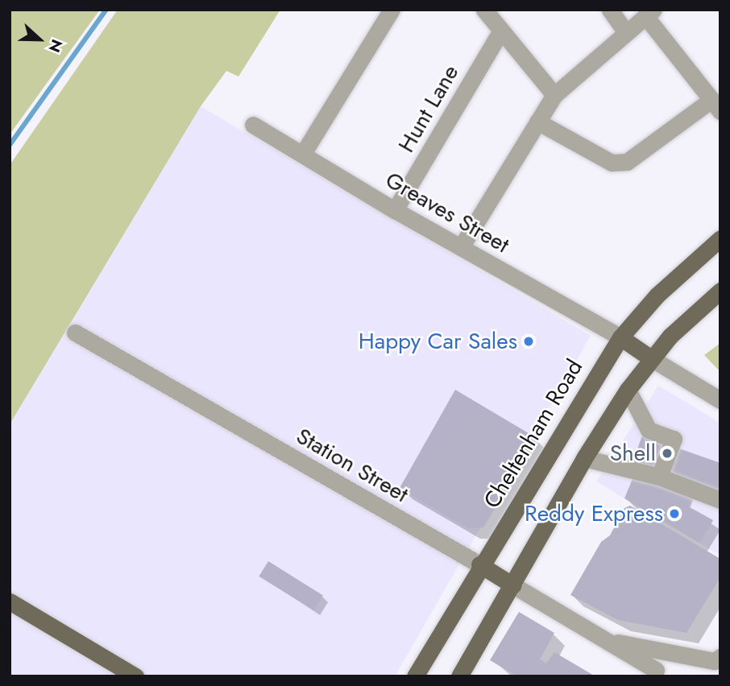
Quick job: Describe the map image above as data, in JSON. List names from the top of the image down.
{
  "streets": {
    "main road": ["Cheltenham Road", "Station Street"],
    "street": ["Hunt Lane", "Greaves Street"]
  },
  "crossings": [
    ["Hunt Lane", "Greaves Street"],
    ["Greaves Street", "Cheltenham Road"],
    ["Cheltenham Road", "Station Street"]
  ],
  "places": ["Happy Car Sales", "Shell", "Reddy Express"],
  "north": "right"
}
